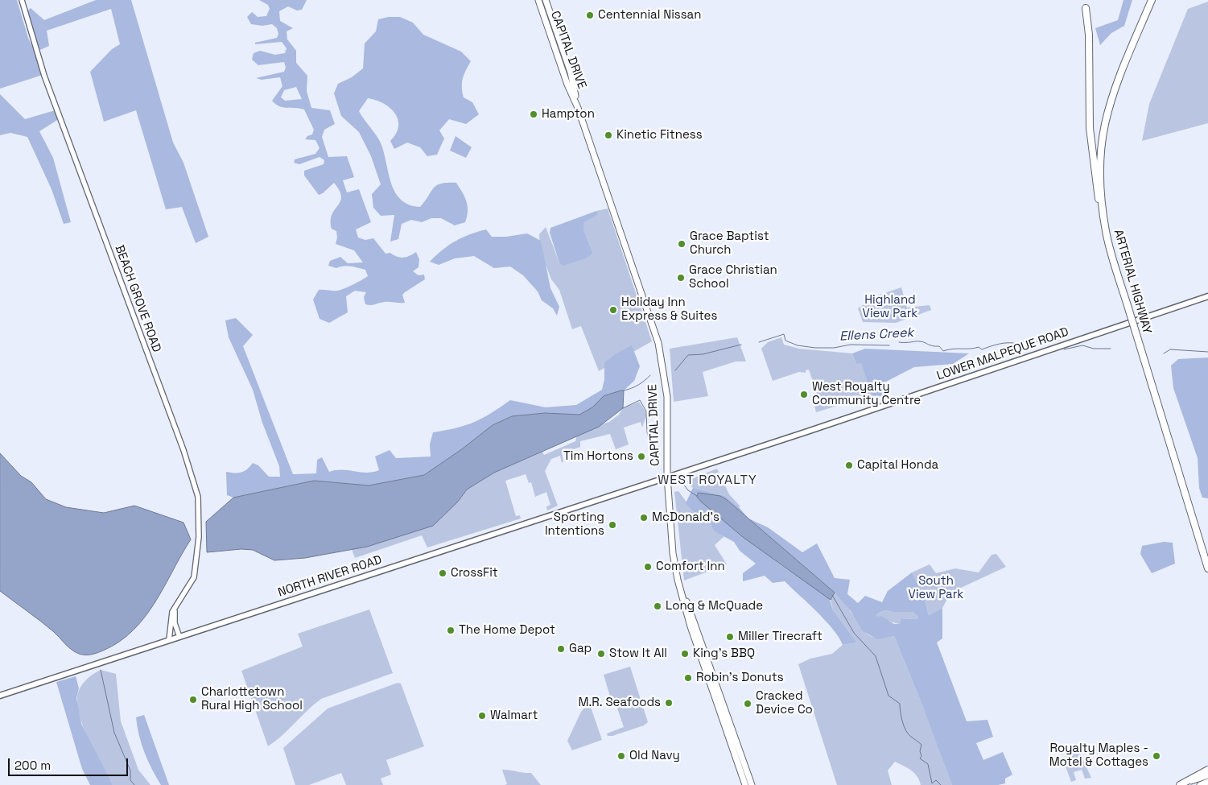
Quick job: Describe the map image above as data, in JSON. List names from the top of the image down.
{
  "streets": {
    "highway": ["ARTERIAL HIGHWAY"],
    "main road": ["CAPITAL DRIVE", "LOWER MALPEQUE ROAD", "NORTH RIVER ROAD"],
    "street": ["BEACH GROVE ROAD"]
  },
  "crossings": [
    ["CAPITAL DRIVE", "LOWER MALPEQUE ROAD"],
    ["CAPITAL DRIVE", "NORTH RIVER ROAD"],
    ["LOWER MALPEQUE ROAD", "NORTH RIVER ROAD"]
  ],
  "districts": ["WEST ROYALTY"],
  "water": ["Ellens Creek"],
  "parks": ["Highland View Park", "South View Park"],
  "places": [
    "Centennial Nissan",
    "Hampton",
    "Kinetic Fitness",
    "Grace Baptist Church",
    "Grace Christian School",
    "Holiday Inn Express & Suites",
    "West Royalty Community Centre",
    "Tim Hortons",
    "Capital Honda",
    "McDonald's",
    "Sporting Intentions",
    "Comfort Inn",
    "CrossFit",
    "Long & McQuade",
    "The Home Depot",
    "Miller Tirecraft",
    "Gap",
    "Stow It All",
    "King's BBQ",
    "Robin's Donuts",
    "Charlottetown Rural High School",
    "M.R. Seafoods",
    "Cracked Device Co",
    "Walmart",
    "Old Navy",
    "Royalty Maples - Motel & Cottages"
  ],
  "scale_bar": "200 m"
}
